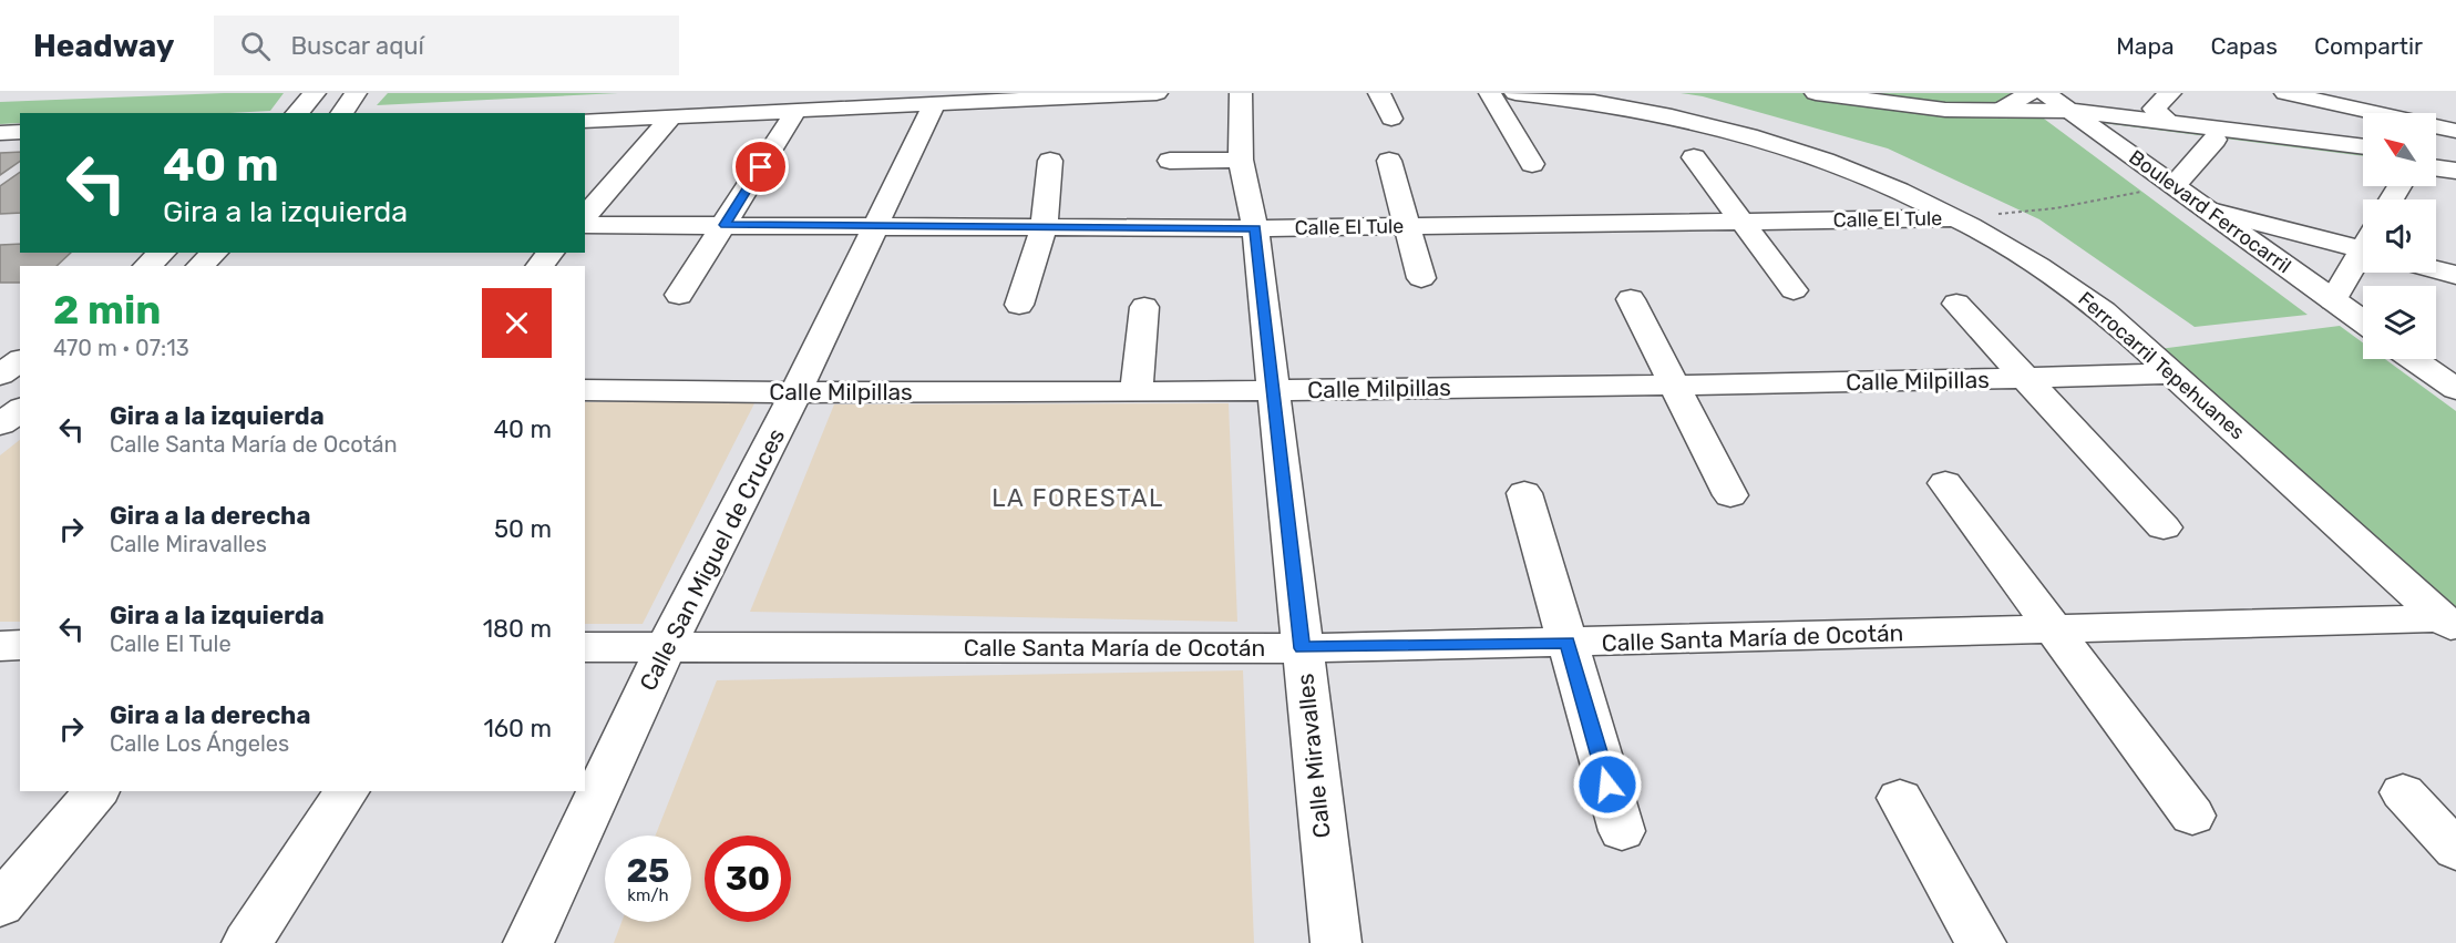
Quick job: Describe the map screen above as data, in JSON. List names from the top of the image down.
{
  "streets": {
    "street": [
      "Boulevard Ferrocarril",
      "Calle El Tule",
      "Ferrocarril Tepehuanes",
      "Calle Milpillas",
      "Calle San Miguel de Cruces",
      "Calle Santa María de Ocotán",
      "Calle Miravalles"
    ]
  },
  "crossings": [
    ["Calle El Tule", "Ferrocarril Tepehuanes"],
    ["Calle El Tule", "Calle San Miguel de Cruces"],
    ["Calle El Tule", "Calle Miravalles"],
    ["Ferrocarril Tepehuanes", "Calle Milpillas"],
    ["Ferrocarril Tepehuanes", "Calle Santa María de Ocotán"],
    ["Calle Milpillas", "Calle San Miguel de Cruces"],
    ["Calle Milpillas", "Calle Miravalles"],
    ["Calle San Miguel de Cruces", "Calle Santa María de Ocotán"],
    ["Calle Santa María de Ocotán", "Calle Miravalles"]
  ],
  "districts": ["LA FORESTAL"],
  "north": "top left",
  "page": {
    "header": "Headway",
    "search": "Buscar aquí",
    "nav": ["Mapa", "Capas", "Compartir"],
    "turn": ["40 m", "Gira a la izquierda"],
    "heading": ["2 min", "470 m · 07:13"],
    "list": [
      {
        "name": "Gira a la izquierda",
        "note": "Calle Santa María de Ocotán",
        "value": "40 m"
      },
      {
        "name": "Gira a la derecha",
        "note": "Calle Miravalles",
        "value": "50 m"
      },
      {
        "name": "Gira a la izquierda",
        "note": "Calle El Tule",
        "value": "180 m"
      },
      {
        "name": "Gira a la derecha",
        "note": "Calle Los Ángeles",
        "value": "160 m"
      }
    ],
    "speed": "25 km/h",
    "limit": "30"
  }
}
